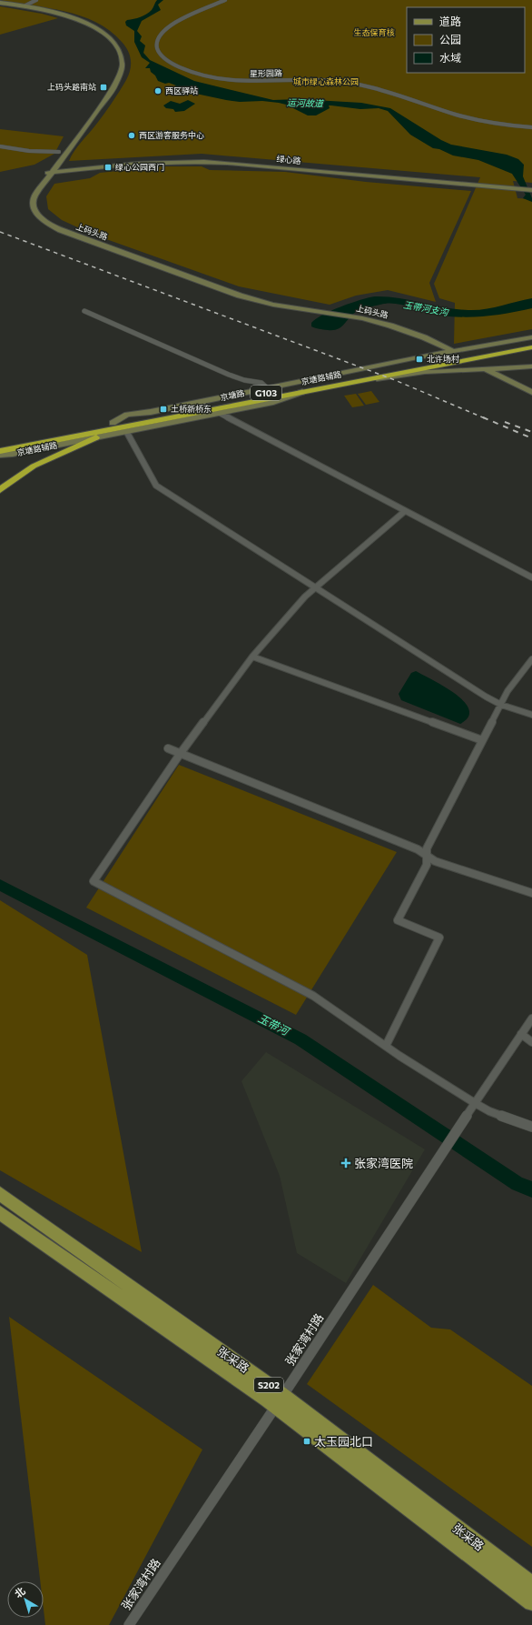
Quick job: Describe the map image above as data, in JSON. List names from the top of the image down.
{
  "streets": {
    "highway": ["G103", "京塘路"],
    "main road": [
      "绿心路",
      "上码头路",
      "京塘路辅路",
      "张采路",
      "S202"
    ],
    "street": ["星形园路", "张家湾村路"]
  },
  "crossings": [
    ["绿心路", "上码头路"],
    ["上码头路", "京塘路辅路"],
    ["京塘路辅路", "京塘路"],
    ["张家湾村路", "张采路"]
  ],
  "water": ["运河故道", "玉带河支沟", "玉带河"],
  "parks": ["生态保育核", "城市绿心森林公园"],
  "places": {
    "transit": [
      "上码头路南站",
      "绿心公园西门",
      "北许场村",
      "土桥新桥东",
      "太玉园北口"
    ],
    "other": ["西区驿站", "西区游客服务中心"],
    "health": ["张家湾医院"]
  },
  "legend": ["道路", "公园", "水域"],
  "north": "top left"
}
